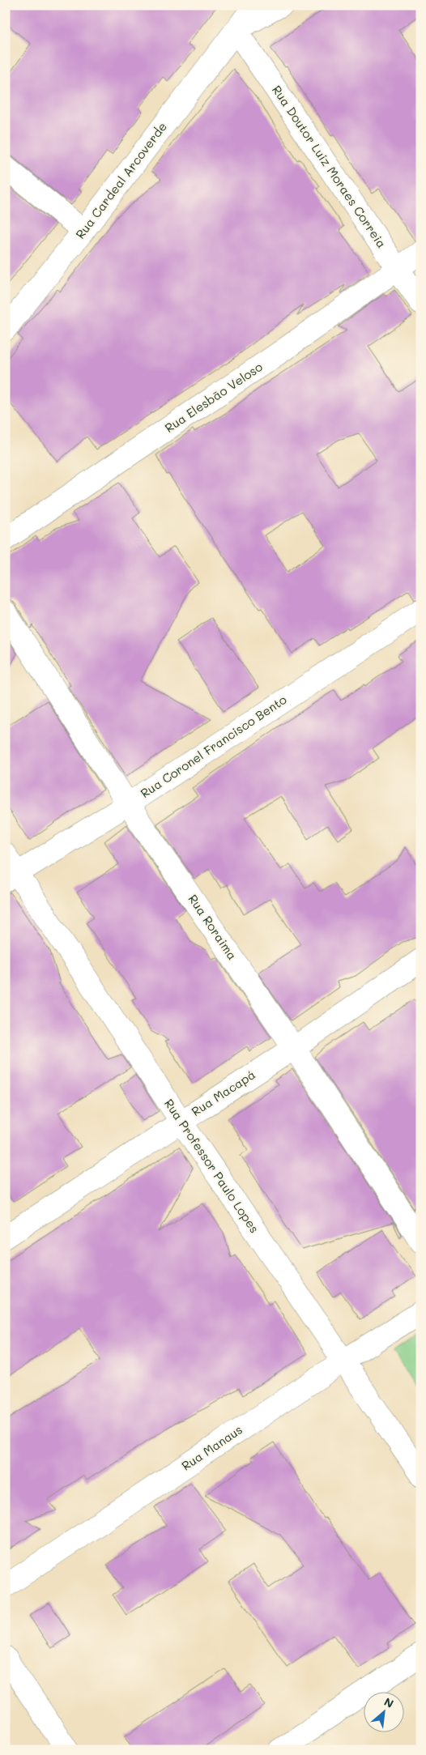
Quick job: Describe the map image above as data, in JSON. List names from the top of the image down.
{
  "streets": {
    "street": [
      "Rua Doutor Luiz Moraes Correia",
      "Rua Cardeal Arcoverde",
      "Rua Elesbão Veloso",
      "Rua Coronel Francisco Bento",
      "Rua Roraima",
      "Rua Macapá",
      "Rua Professor Paulo Lopes",
      "Rua Manaus"
    ]
  },
  "crossings": [
    ["Rua Doutor Luiz Moraes Correia", "Rua Cardeal Arcoverde"],
    ["Rua Doutor Luiz Moraes Correia", "Rua Elesbão Veloso"],
    ["Rua Coronel Francisco Bento", "Rua Roraima"],
    ["Rua Coronel Francisco Bento", "Rua Professor Paulo Lopes"],
    ["Rua Roraima", "Rua Macapá"],
    ["Rua Macapá", "Rua Professor Paulo Lopes"],
    ["Rua Professor Paulo Lopes", "Rua Manaus"]
  ],
  "north": "top right"
}
